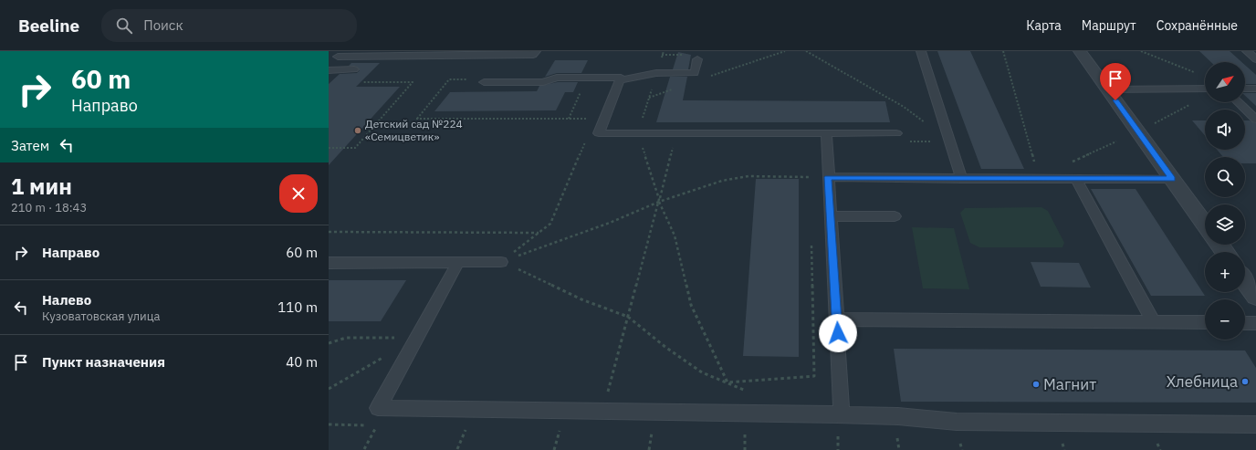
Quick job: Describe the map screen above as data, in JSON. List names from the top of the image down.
{
  "places": ["Детский сад №224 «Семицветик»", "Хлебница", "Магнит"],
  "north": "top right",
  "page": {
    "header": "Beeline",
    "search": "Поиск",
    "nav": ["Карта", "Маршрут", "Сохранённые"],
    "turn": ["60 m", "Направо"],
    "map_buttons": ["+", "−"],
    "then": "Затем",
    "heading": ["1 мин", "210 m · 18:43"],
    "list": [
      {
        "name": "Направо",
        "value": "60 m"
      },
      {
        "name": "Налево",
        "note": "Кузоватовская улица",
        "value": "110 m"
      },
      {
        "name": "Пункт назначения",
        "value": "40 m"
      }
    ]
  }
}
